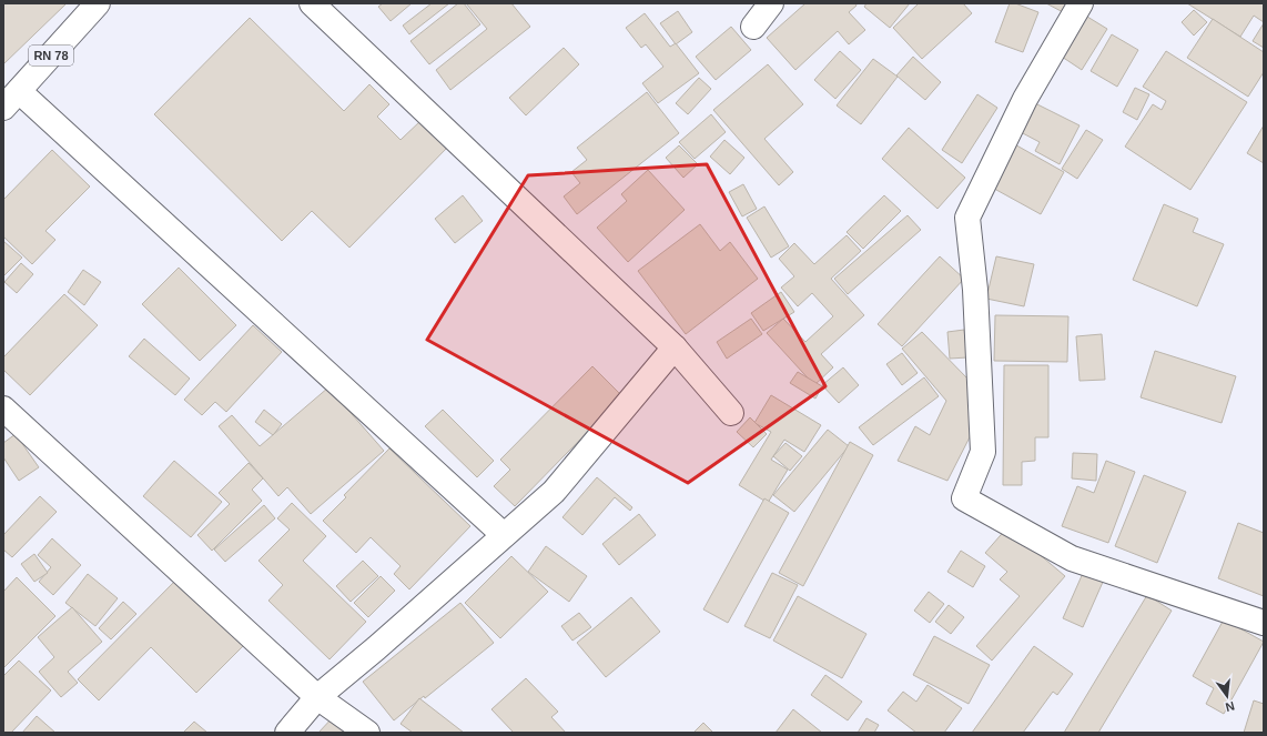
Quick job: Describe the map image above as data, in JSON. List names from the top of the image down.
{
  "streets": {
    "street": ["RN 78"]
  },
  "north": "bottom"
}
